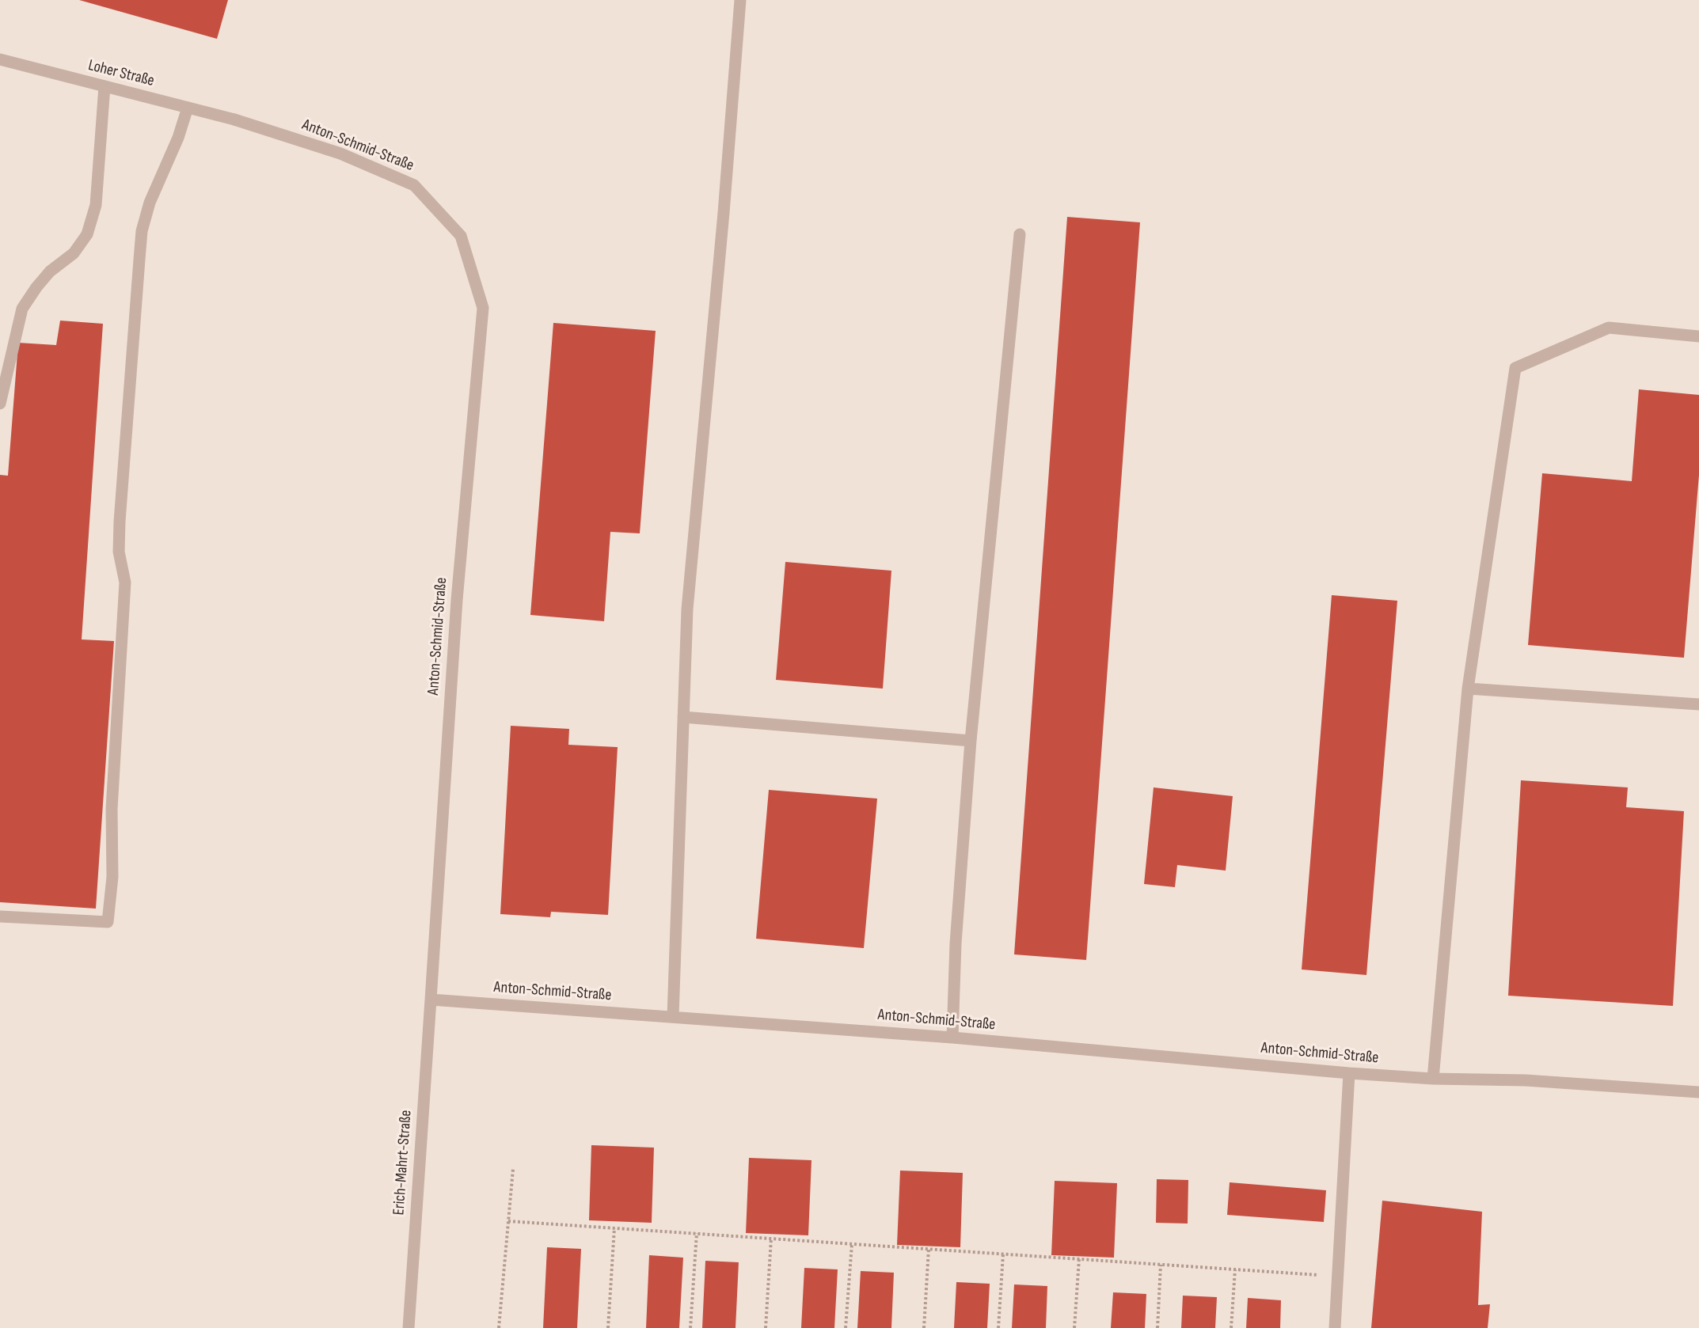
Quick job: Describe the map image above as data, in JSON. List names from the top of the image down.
{
  "streets": {
    "street": ["Loher Straße", "Anton-Schmid-Straße", "Erich-Mahrt-Straße"]
  },
  "crossings": [
    ["Loher Straße", "Anton-Schmid-Straße"],
    ["Anton-Schmid-Straße", "Erich-Mahrt-Straße"]
  ]
}
